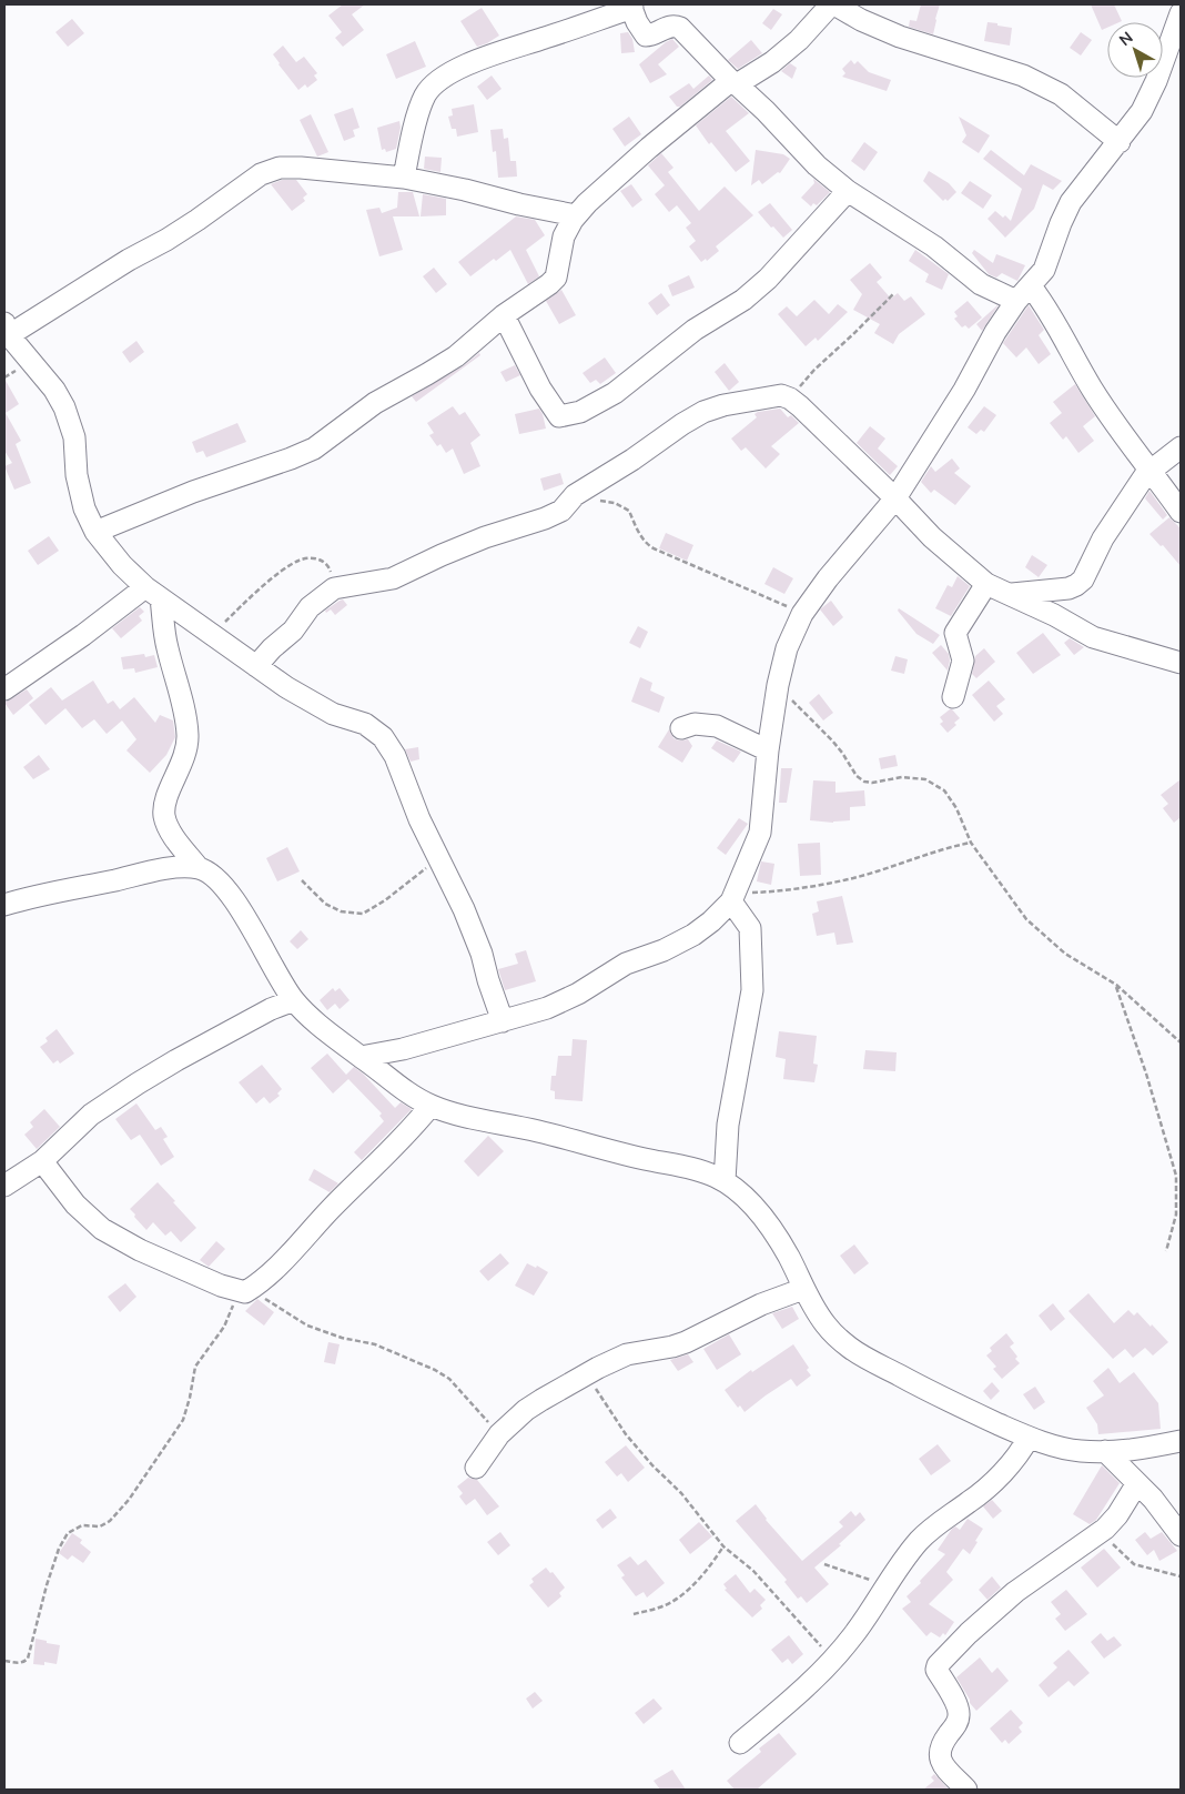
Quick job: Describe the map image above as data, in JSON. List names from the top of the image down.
{
  "north": "top left"
}
